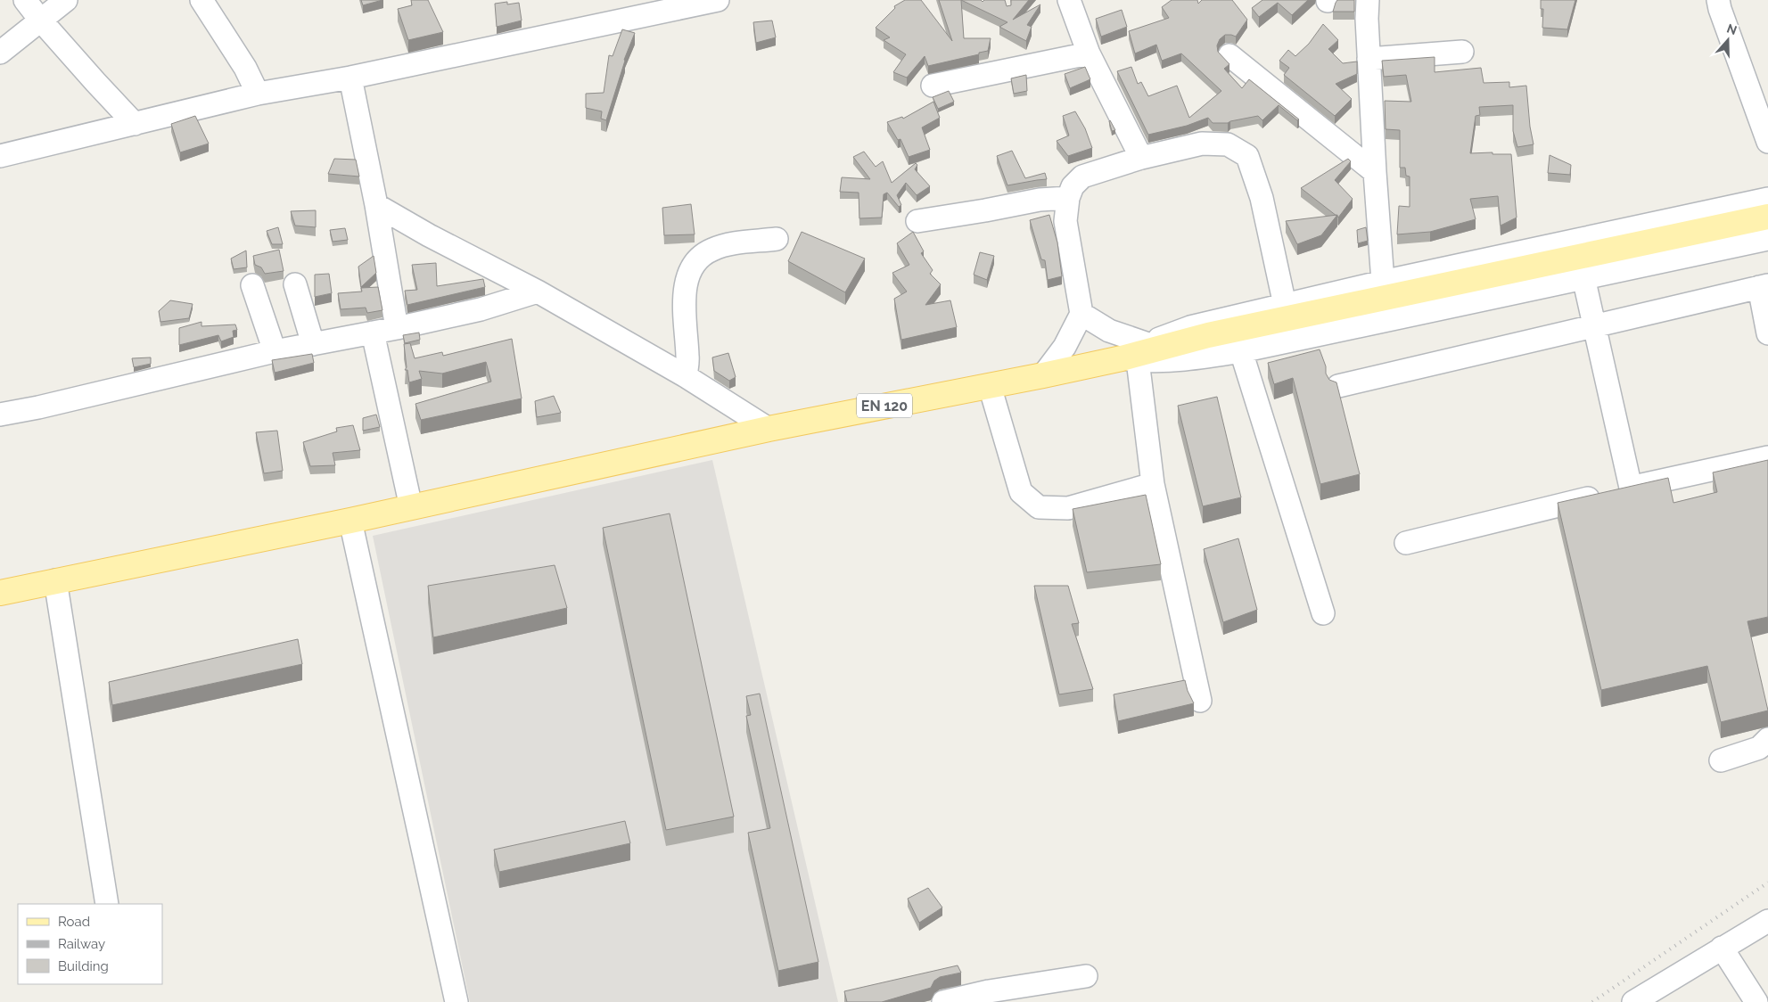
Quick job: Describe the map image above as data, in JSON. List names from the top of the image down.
{
  "streets": {
    "main road": ["EN 120"]
  },
  "legend": ["Road", "Railway", "Building"],
  "north": "top"
}
